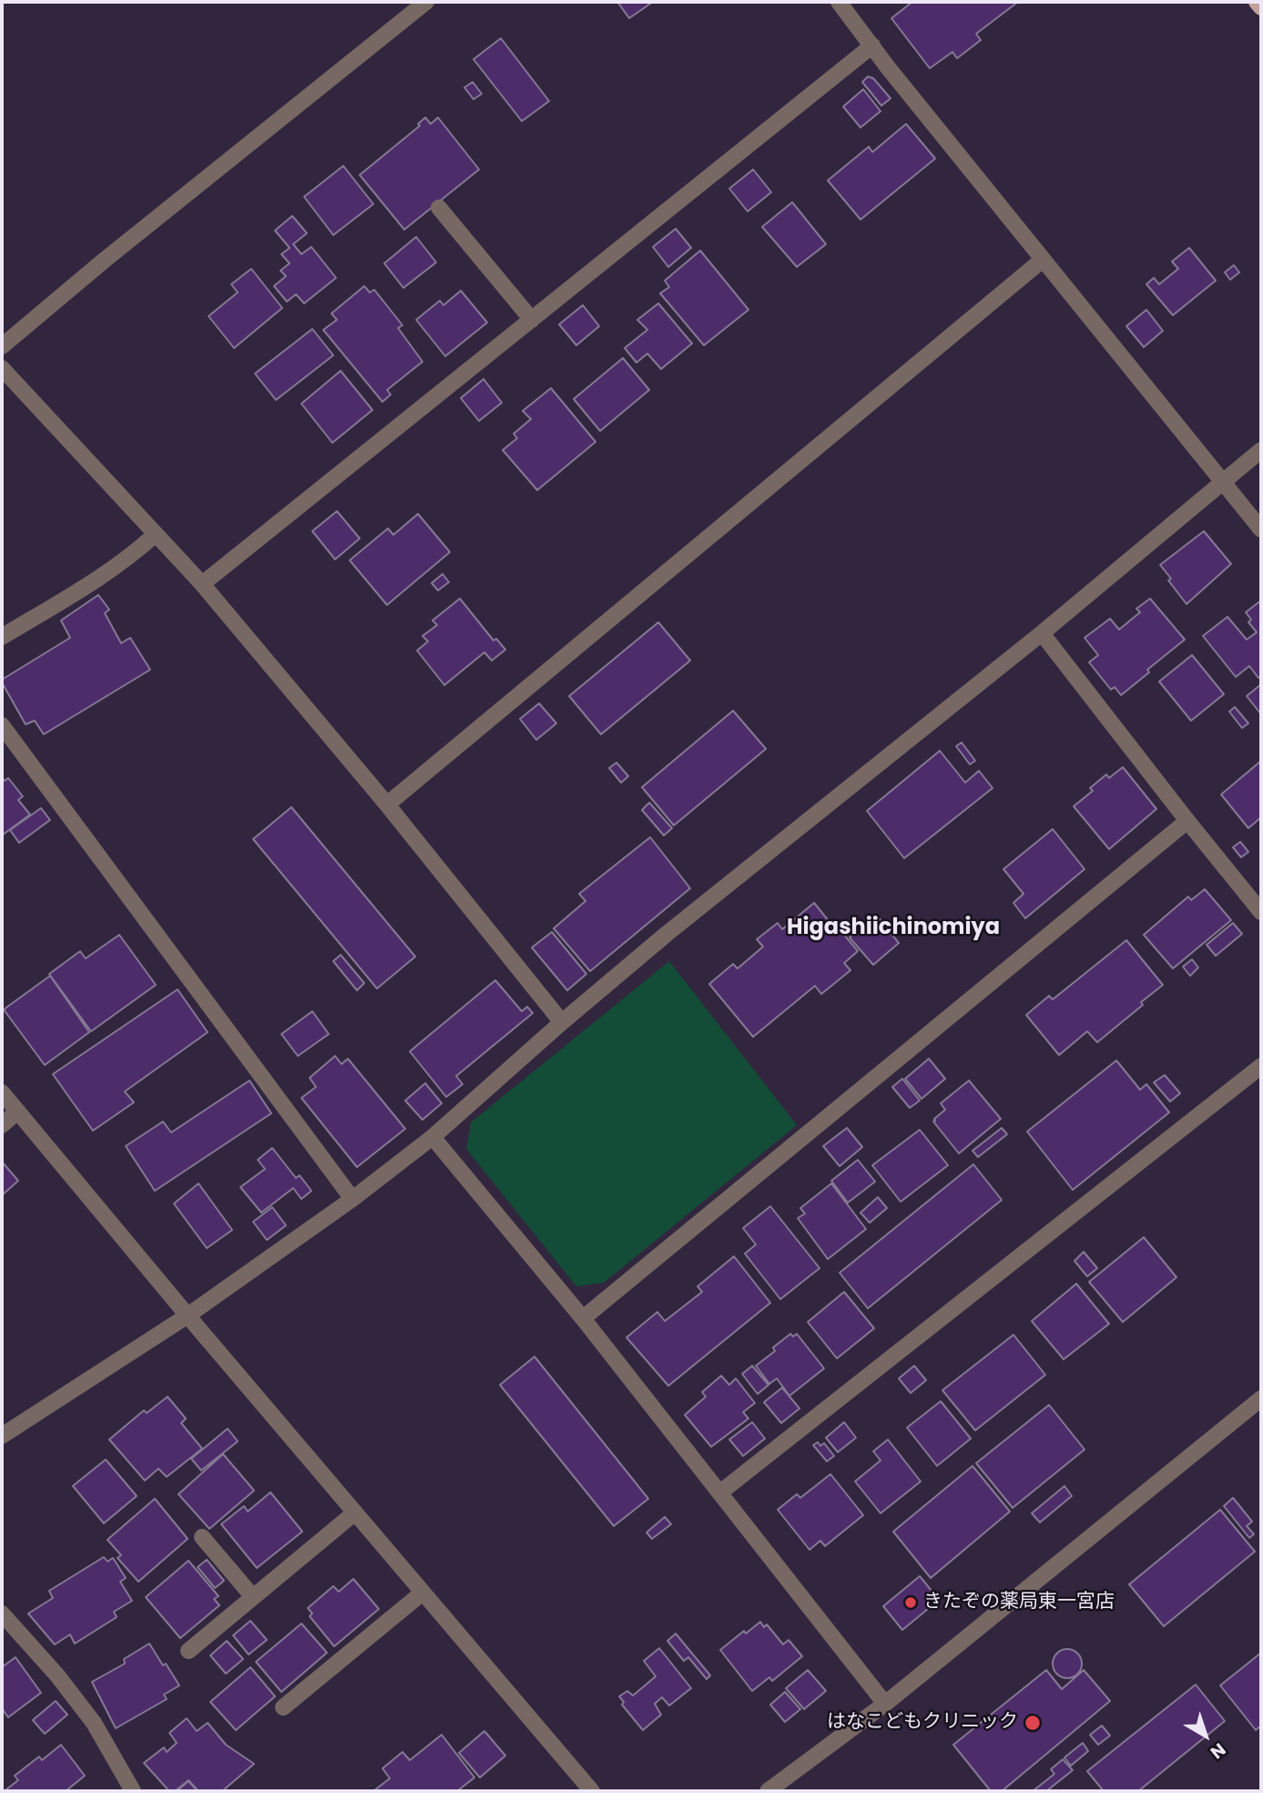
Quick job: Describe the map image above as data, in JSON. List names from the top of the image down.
{
  "districts": ["Higashiichinomiya"],
  "places": ["きたぞの薬局東一宮店", "はなこどもクリニック"],
  "north": "bottom right"
}
